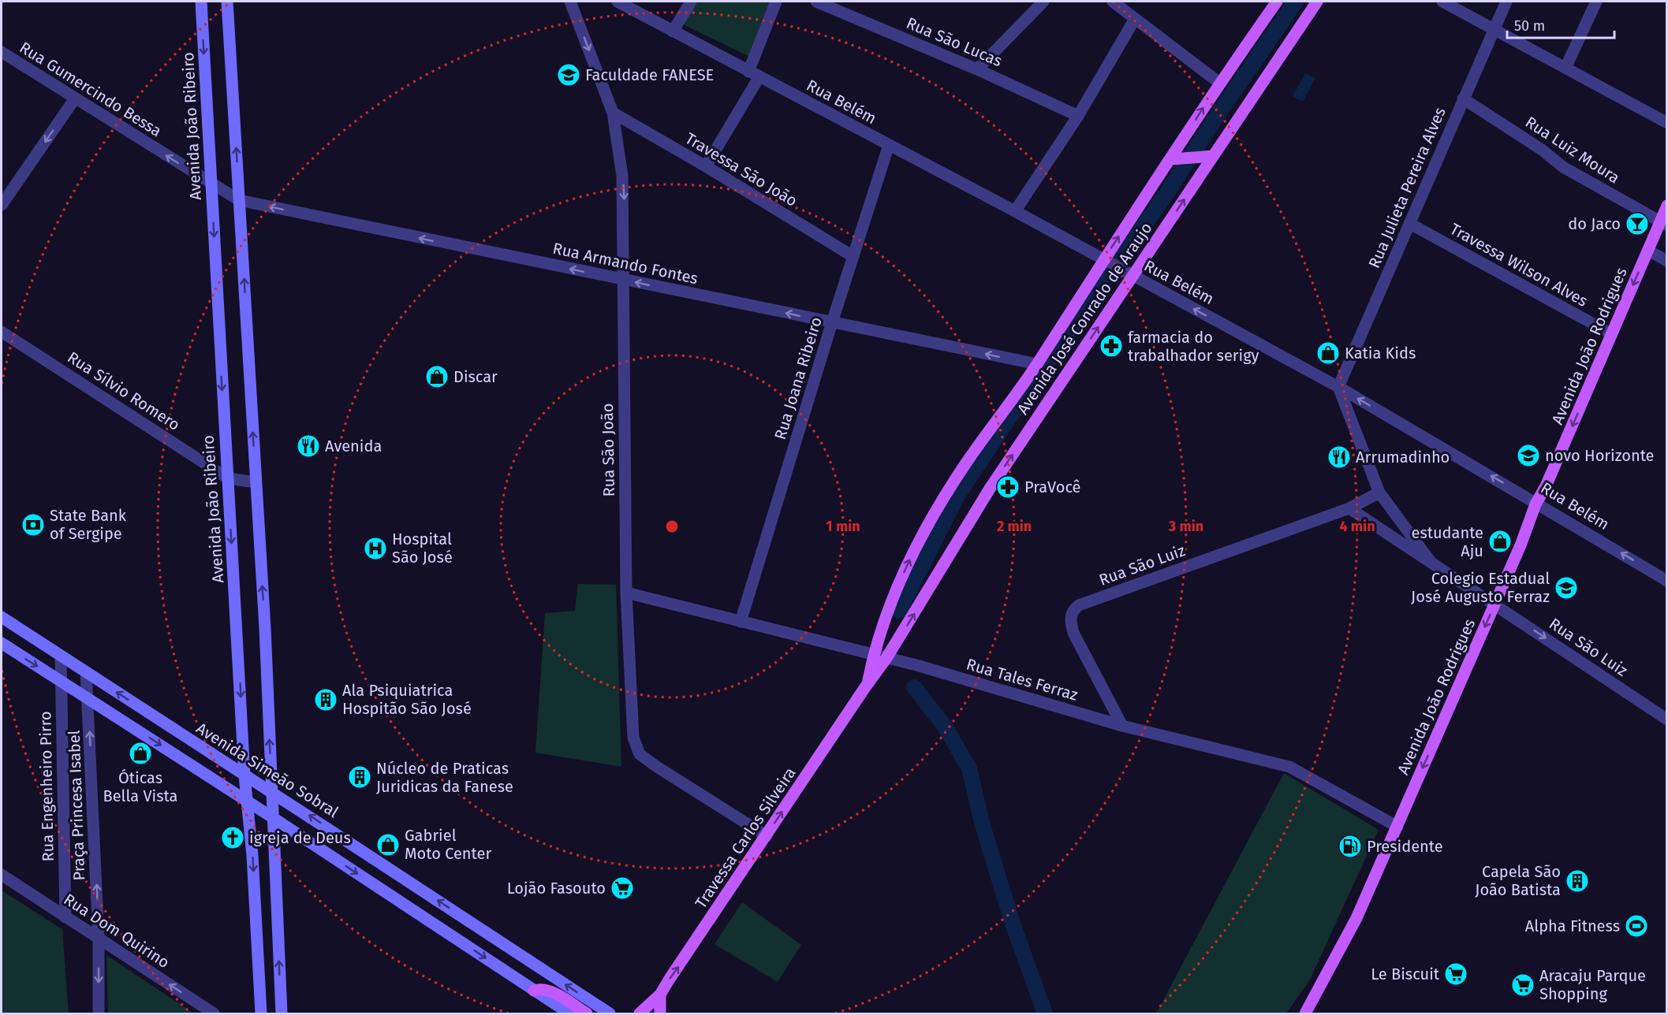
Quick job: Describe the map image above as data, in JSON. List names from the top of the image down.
{
  "streets": {
    "main road": [
      "Avenida João Ribeiro",
      "Avenida José Conrado de Araujo",
      "Avenida João Rodrigues",
      "Avenida Simeão Sobral",
      "Travessa Carlos Silveira"
    ],
    "street": [
      "Rua São Lucas",
      "Rua Gumercindo Bessa",
      "Rua Belém",
      "Rua Luiz Moura",
      "Travessa São João",
      "Rua Julieta Pereira Alves",
      "Rua Armando Fontes",
      "Travessa Wilson Alves",
      "Rua Joana Ribeiro",
      "Rua Sílvio Romero",
      "Rua São João",
      "Rua São Luiz",
      "Rua Tales Ferraz",
      "Rua Engenheiro Pirro",
      "Praça Princesa Isabel",
      "Rua Dom Quirino"
    ]
  },
  "crossings": [
    ["Rua Gumercindo Bessa", "Avenida João Ribeiro"],
    ["Rua Gumercindo Bessa", "Rua Armando Fontes"],
    ["Rua Belém", "Rua Julieta Pereira Alves"],
    ["Rua Belém", "Avenida José Conrado de Araujo"],
    ["Rua Belém", "Avenida João Rodrigues"],
    ["Rua Belém", "Rua Joana Ribeiro"],
    ["Avenida João Ribeiro", "Rua Armando Fontes"],
    ["Avenida João Ribeiro", "Rua Sílvio Romero"],
    ["Avenida João Ribeiro", "Avenida Simeão Sobral"],
    ["Rua Luiz Moura", "Rua Julieta Pereira Alves"],
    ["Rua Luiz Moura", "Avenida João Rodrigues"],
    ["Travessa São João", "Rua Joana Ribeiro"],
    ["Travessa São João", "Rua São João"],
    ["Rua Julieta Pereira Alves", "Travessa Wilson Alves"],
    ["Rua Armando Fontes", "Avenida José Conrado de Araujo"],
    ["Rua Armando Fontes", "Rua Joana Ribeiro"],
    ["Rua Armando Fontes", "Rua São João"],
    ["Travessa Wilson Alves", "Avenida João Rodrigues"],
    ["Avenida José Conrado de Araujo", "Rua Tales Ferraz"],
    ["Avenida José Conrado de Araujo", "Travessa Carlos Silveira"],
    ["Avenida João Rodrigues", "Rua São Luiz"],
    ["Avenida João Rodrigues", "Rua Tales Ferraz"],
    ["Rua Joana Ribeiro", "Rua Tales Ferraz"],
    ["Rua São João", "Rua Tales Ferraz"],
    ["Rua São João", "Travessa Carlos Silveira"],
    ["Rua São Luiz", "Rua Tales Ferraz"],
    ["Rua Tales Ferraz", "Travessa Carlos Silveira"],
    ["Avenida Simeão Sobral", "Rua Engenheiro Pirro"],
    ["Avenida Simeão Sobral", "Praça Princesa Isabel"],
    ["Rua Engenheiro Pirro", "Rua Dom Quirino"],
    ["Praça Princesa Isabel", "Rua Dom Quirino"]
  ],
  "one_way": [
    "Rua Gumercindo Bessa",
    "Rua Belém",
    "Rua Armando Fontes",
    "Avenida José Conrado de Araujo",
    "Avenida João Rodrigues",
    "Praça Princesa Isabel",
    "Travessa Carlos Silveira",
    "Rua Dom Quirino"
  ],
  "places": {
    "school or university": ["Faculdade FANESE", "novo Horizonte", "Colegio Estadual José Augusto Ferraz"],
    "bar": ["do Jaco"],
    "pharmacy": ["farmacia do trabalhador serigy", "PraVocê"],
    "shop": [
      "Katia Kids",
      "Discar",
      "estudante Aju",
      "Óticas Bella Vista",
      "Gabriel Moto Center"
    ],
    "restaurant": ["Avenida", "Arrumadinho"],
    "bank": ["State Bank of Sergipe"],
    "hospital": ["Hospital São José"],
    "building": ["Ala Psiquiatrica Hospitão São José", "Núcleo de Praticas Juridicas da Fanese", "Capela São João Batista"],
    "church": ["igreja de Deus"],
    "fuel station": ["Presidente"],
    "supermarket": ["Lojão Fasouto", "Le Biscuit", "Aracaju Parque Shopping"],
    "sports": ["Alpha Fitness"]
  },
  "scale_bar": "50 m",
  "rings": [
    "1 min",
    "2 min",
    "3 min",
    "4 min"
  ]
}
